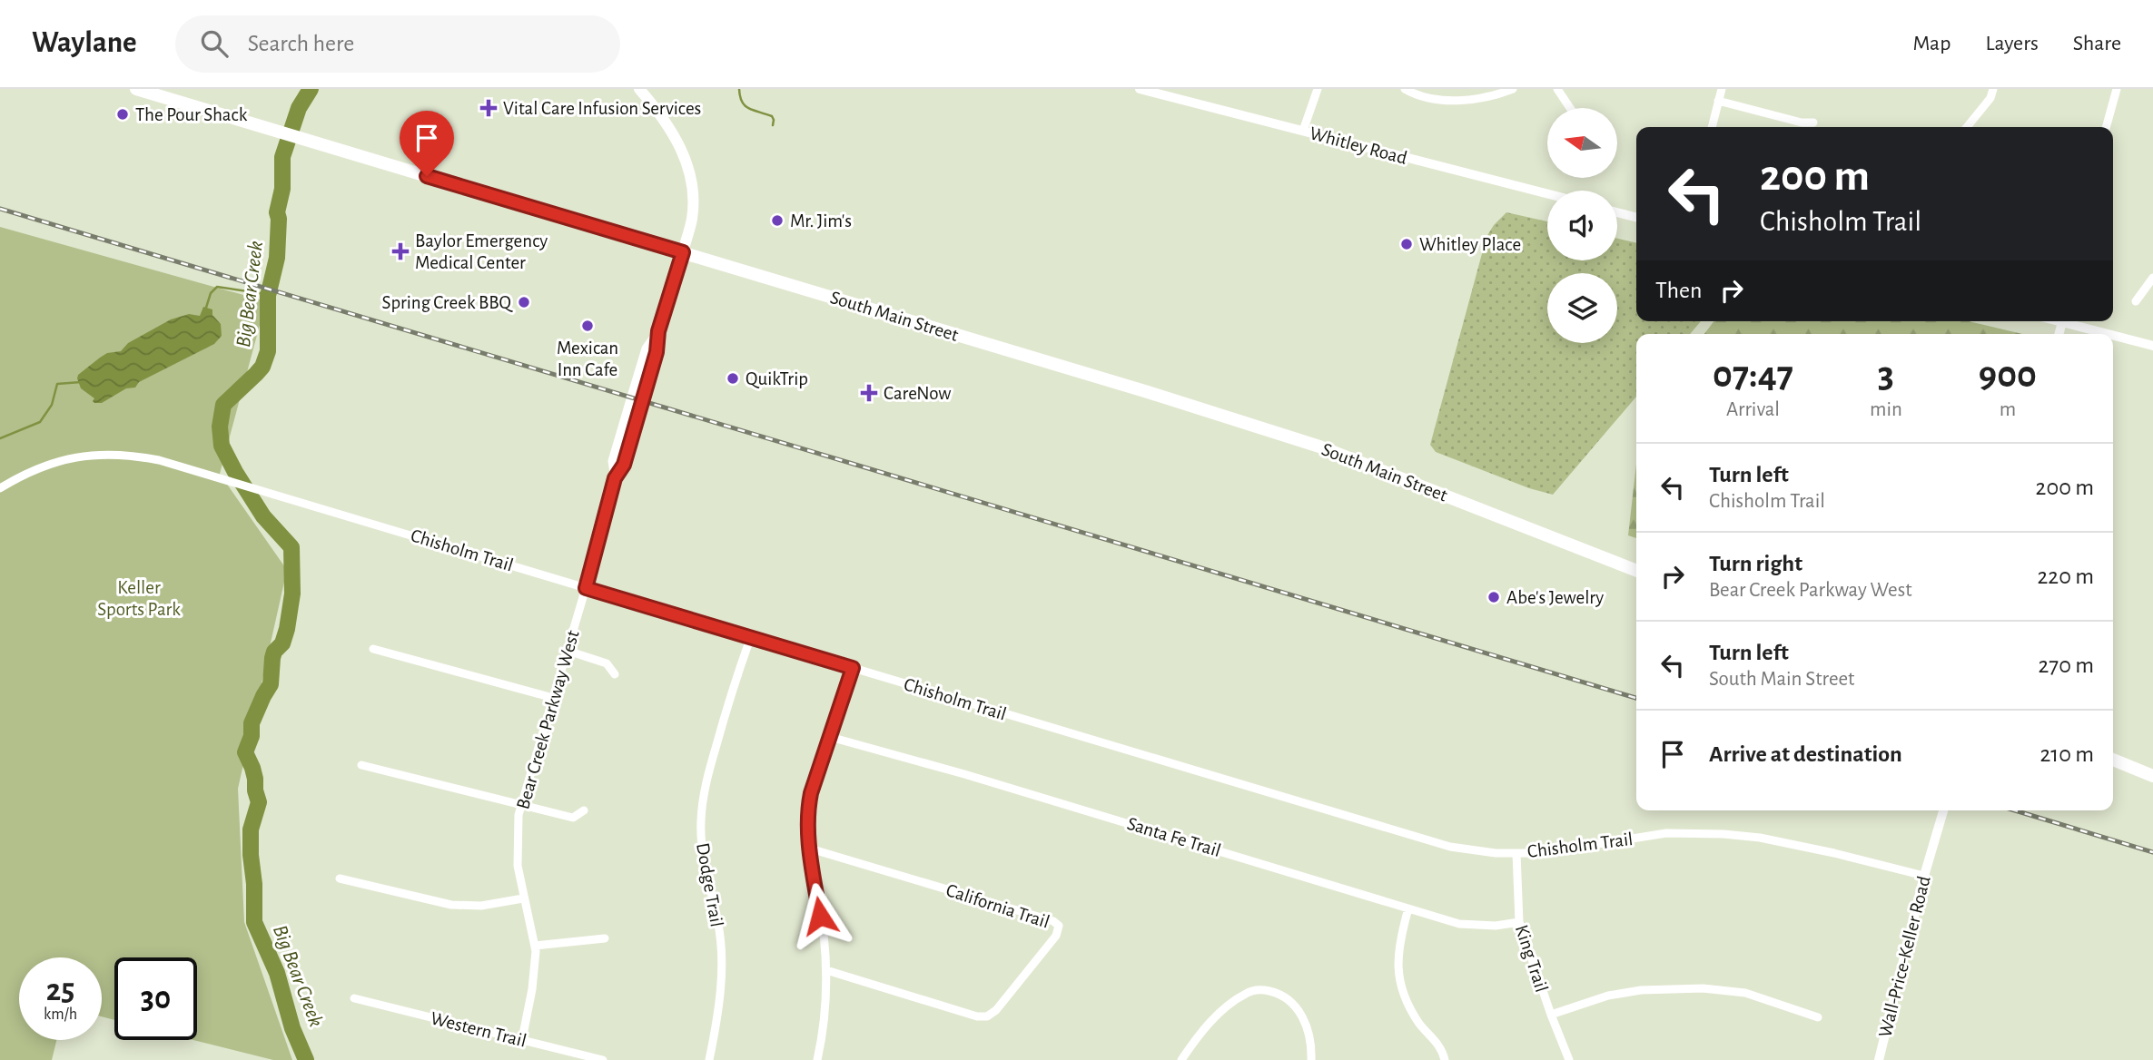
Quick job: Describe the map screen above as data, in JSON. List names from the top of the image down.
{
  "streets": {
    "main road": ["South Main Street"],
    "street": [
      "Whitley Road",
      "Chisholm Trail",
      "Bear Creek Parkway West",
      "Santa Fe Trail",
      "Dodge Trail",
      "California Trail",
      "Wall-Price-Keller Road",
      "King Trail",
      "Western Trail"
    ]
  },
  "crossings": [
    ["South Main Street", "Bear Creek Parkway West"],
    ["Chisholm Trail", "Bear Creek Parkway West"],
    ["Chisholm Trail", "Dodge Trail"],
    ["Chisholm Trail", "Wall-Price-Keller Road"],
    ["Chisholm Trail", "King Trail"],
    ["Bear Creek Parkway West", "Western Trail"],
    ["Santa Fe Trail", "King Trail"]
  ],
  "water": ["Big Bear Creek"],
  "parks": ["Keller Sports Park"],
  "places": {
    "health": ["Vital Care Infusion Services", "Baylor Emergency Medical Center", "CareNow"],
    "other": [
      "The Pour Shack",
      "Mr. Jim's",
      "Whitley Place",
      "Spring Creek BBQ",
      "Mexican Inn Cafe",
      "QuikTrip",
      "Abe's Jewelry"
    ]
  },
  "north": "left",
  "page": {
    "header": "Waylane",
    "search": "Search here",
    "nav": ["Map", "Layers", "Share"],
    "turn": ["200 m", "Chisholm Trail"],
    "then": "Then",
    "eta": [
      "07:47",
      "Arrival",
      "3",
      "min",
      "900",
      "m"
    ],
    "list": [
      {
        "name": "Turn left",
        "note": "Chisholm Trail",
        "value": "200 m"
      },
      {
        "name": "Turn right",
        "note": "Bear Creek Parkway West",
        "value": "220 m"
      },
      {
        "name": "Turn left",
        "note": "South Main Street",
        "value": "270 m"
      },
      {
        "name": "Arrive at destination",
        "value": "210 m"
      }
    ],
    "speed": "25 km/h",
    "limit": "30"
  }
}
